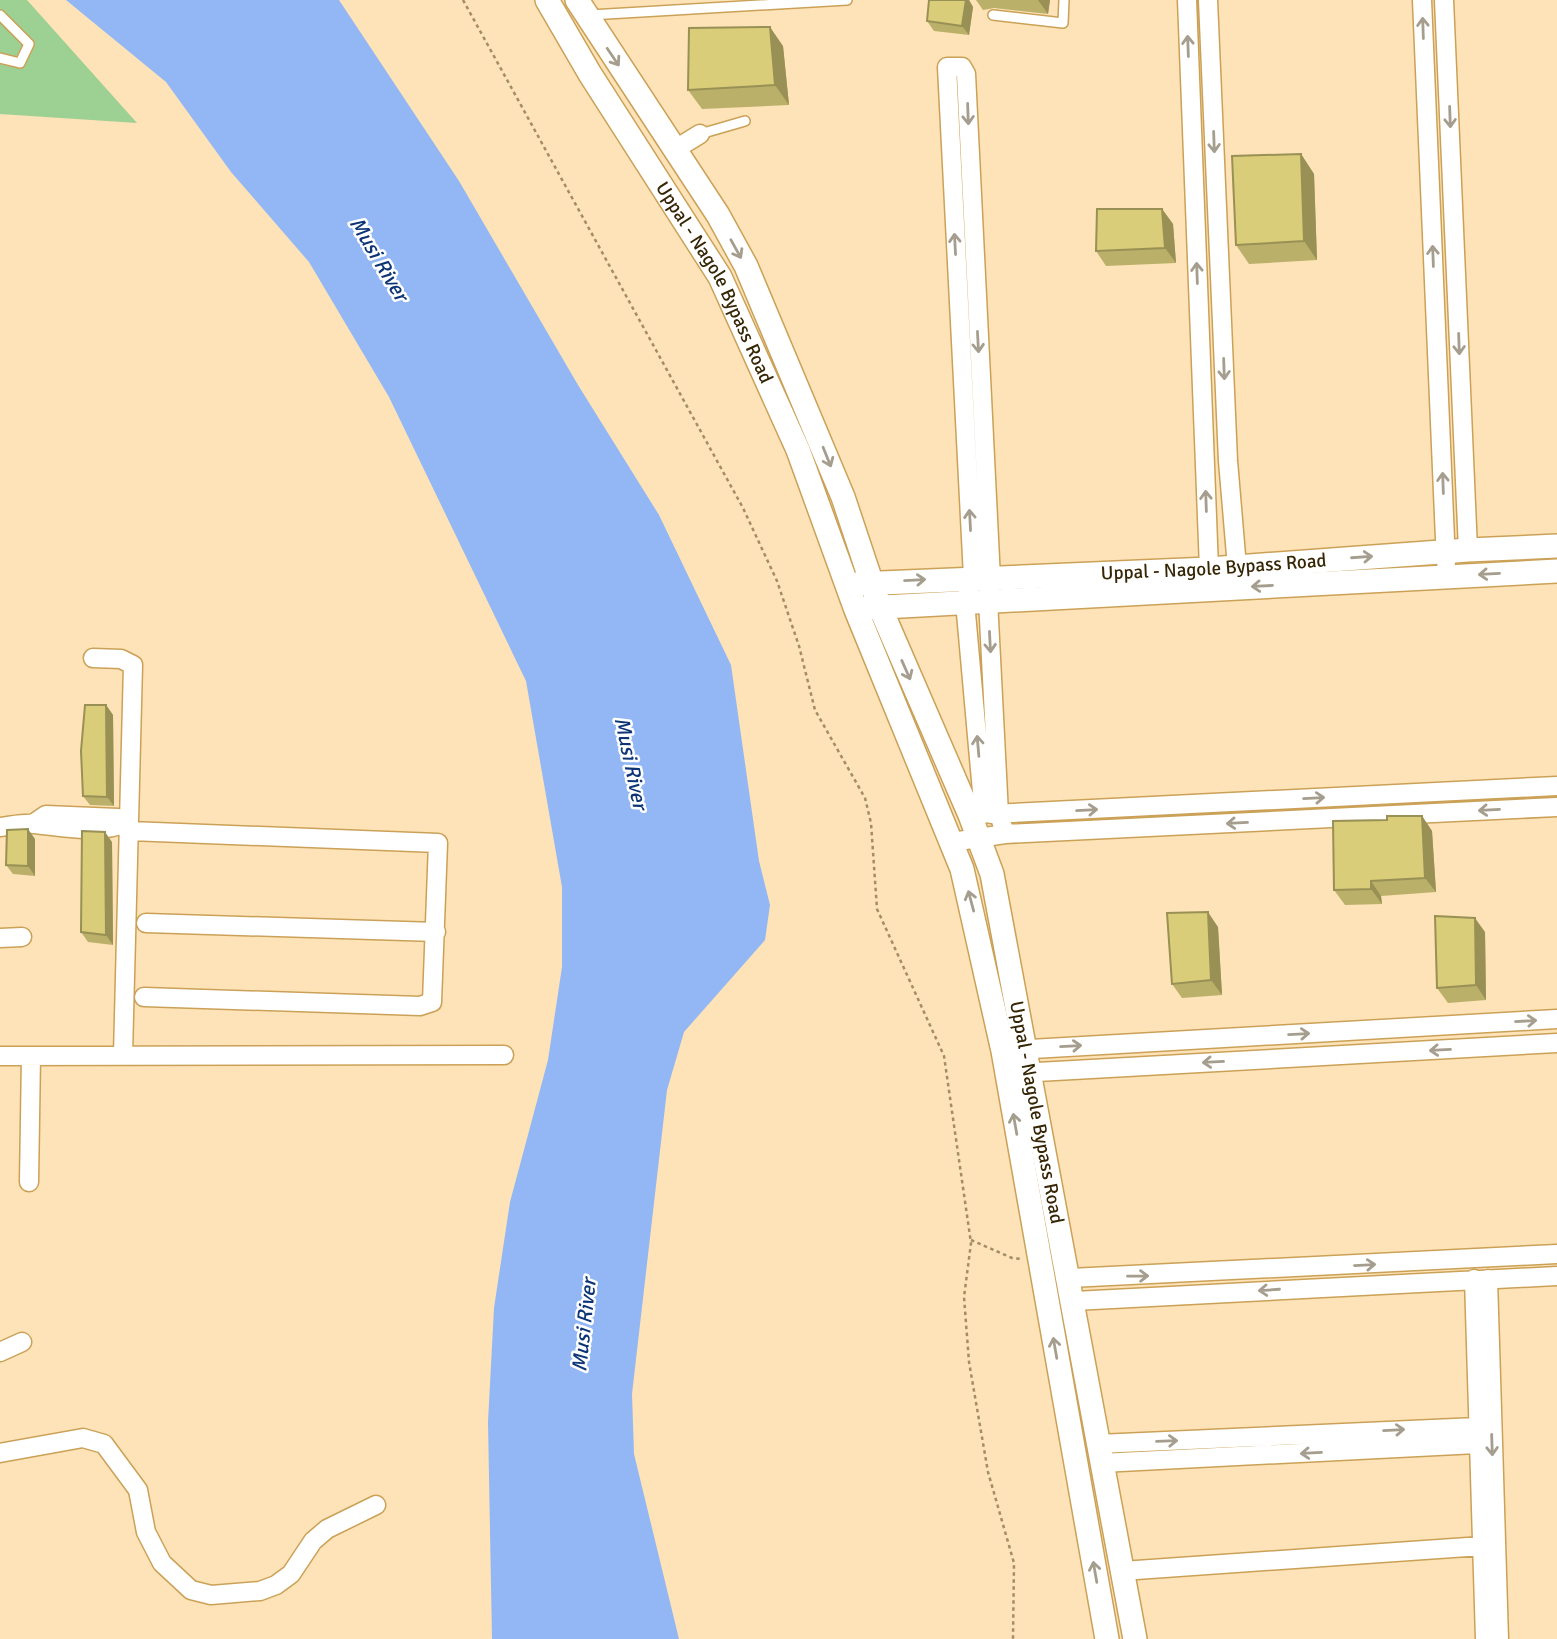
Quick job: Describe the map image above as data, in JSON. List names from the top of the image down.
{
  "streets": {
    "street": ["Uppal - Nagole Bypass Road"]
  },
  "water": ["Musi River"]
}
